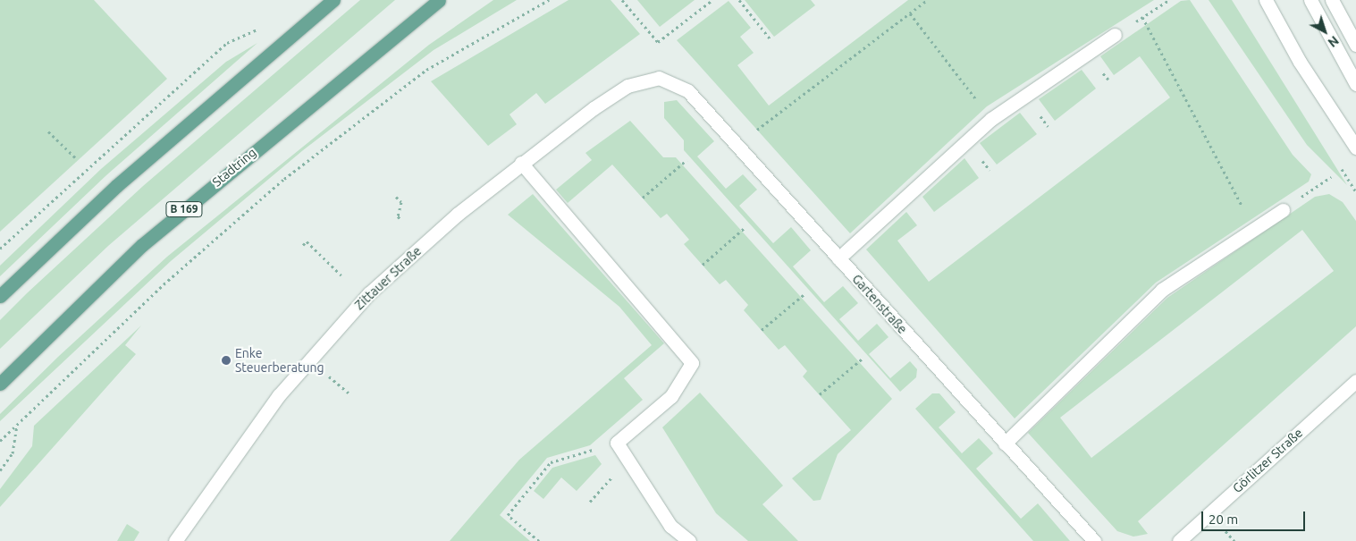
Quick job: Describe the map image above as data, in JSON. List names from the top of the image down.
{
  "streets": {
    "main road": ["Stadtring", "B 169"],
    "street": ["Zittauer Straße", "Gartenstraße", "Görlitzer Straße"]
  },
  "crossings": [
    ["Zittauer Straße", "Gartenstraße"]
  ],
  "places": ["Enke Steuerberatung"],
  "scale_bar": "20 m",
  "north": "bottom right"
}
